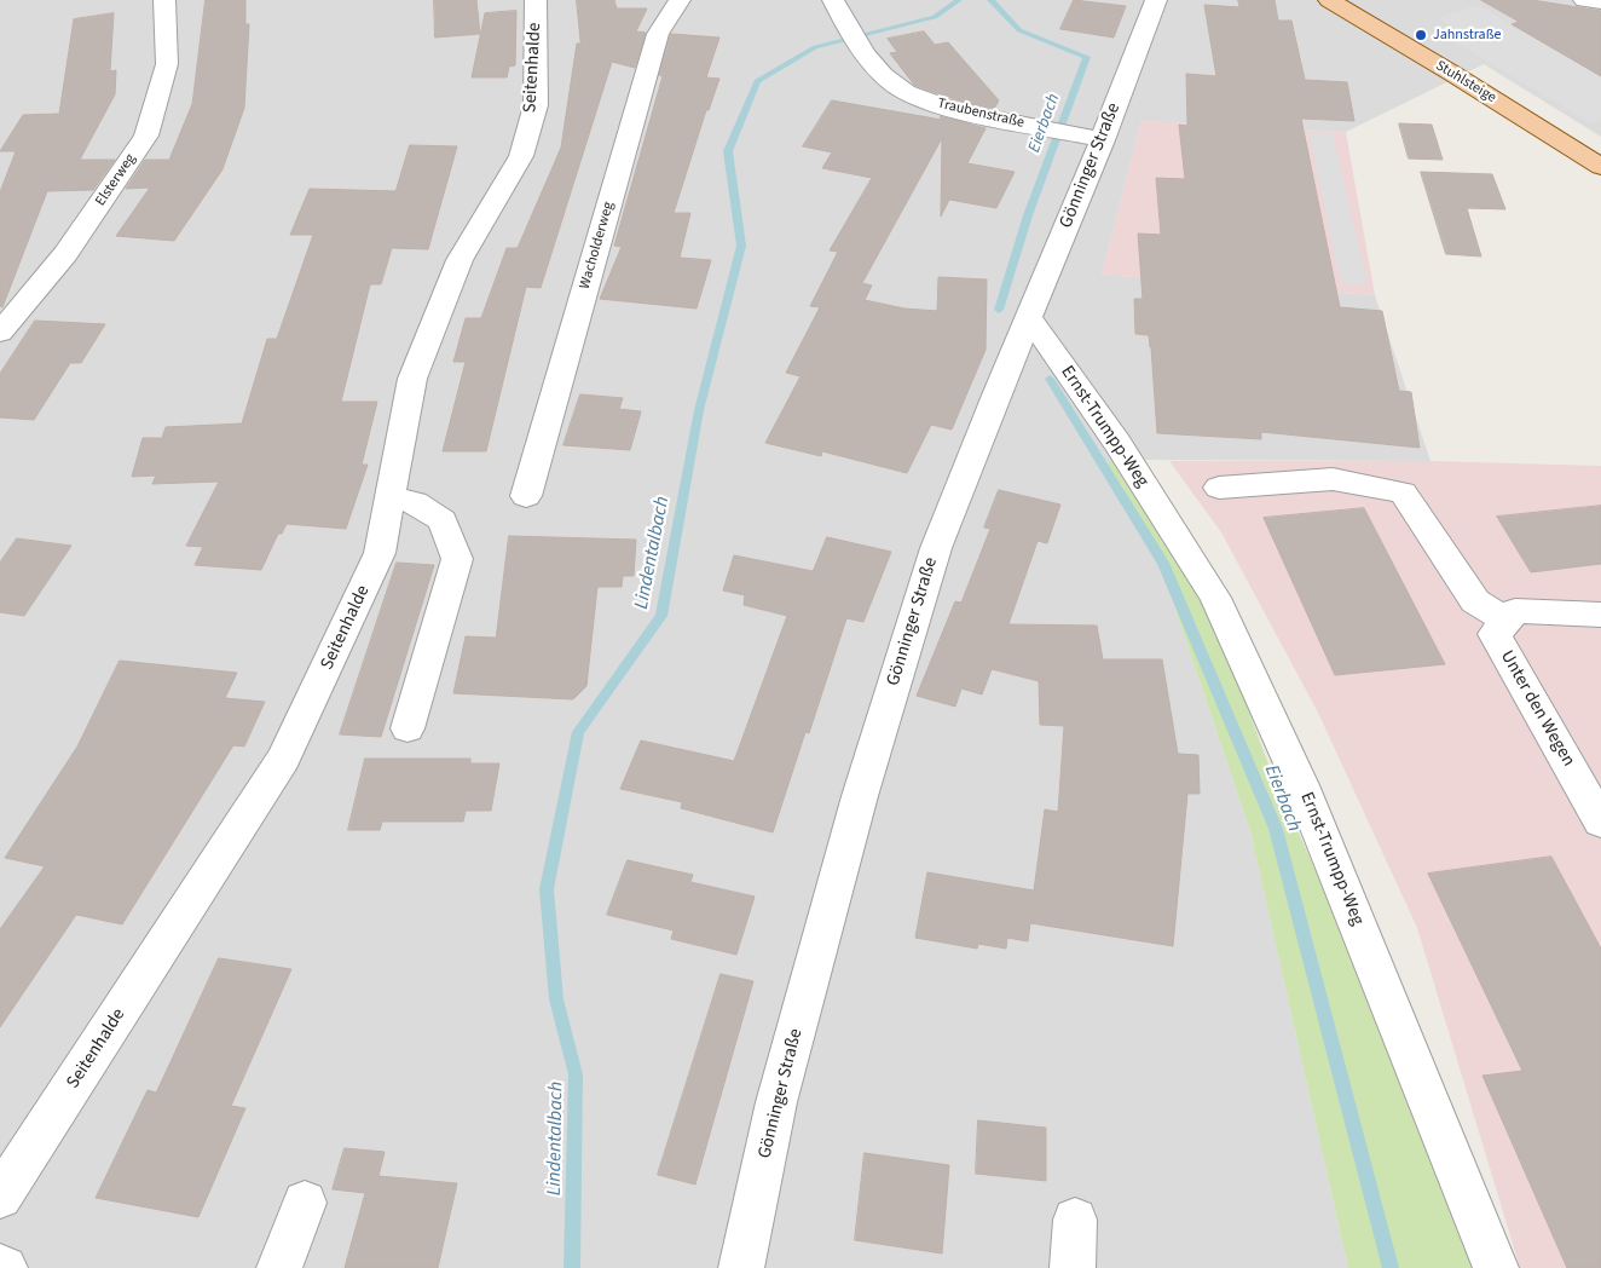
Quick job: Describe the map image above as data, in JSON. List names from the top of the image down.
{
  "streets": {
    "main road": ["Stuhlsteige"],
    "street": [
      "Seitenhalde",
      "Traubenstraße",
      "Gönninger Straße",
      "Elsterweg",
      "Wacholderweg",
      "Ernst-Trumpp-Weg",
      "Unter den Wegen"
    ]
  },
  "crossings": [
    ["Traubenstraße", "Gönninger Straße"],
    ["Gönninger Straße", "Ernst-Trumpp-Weg"]
  ],
  "water": ["Eierbach", "Lindentalbach"],
  "places": ["Jahnstraße"]
}
